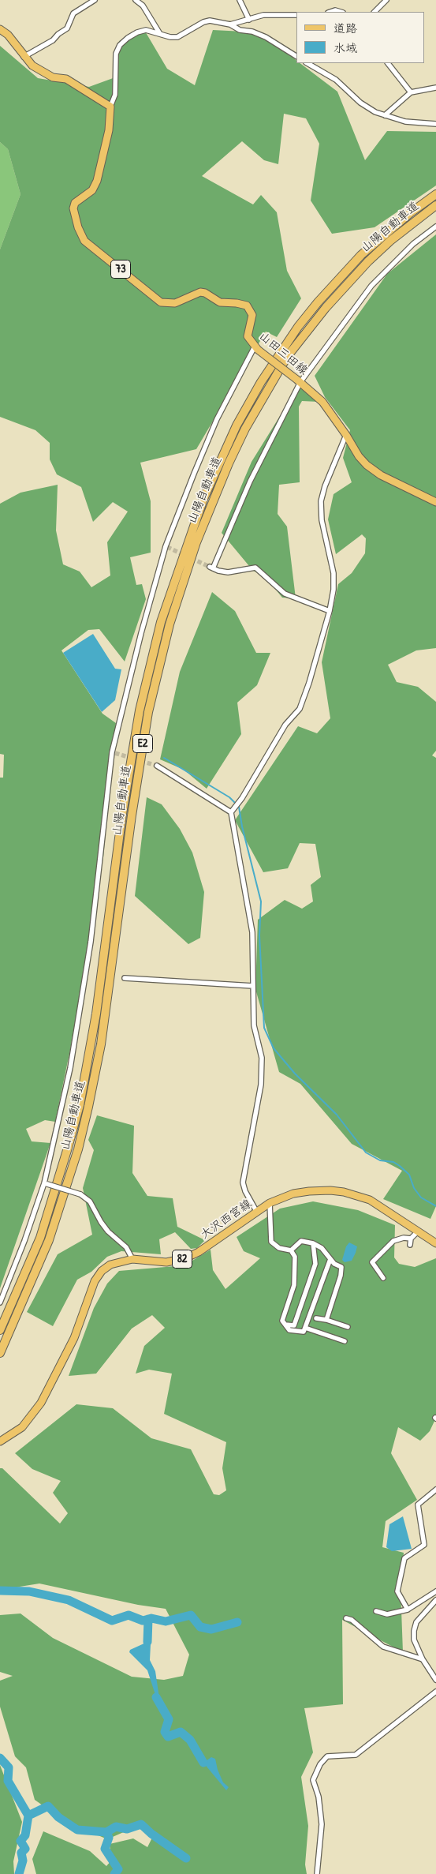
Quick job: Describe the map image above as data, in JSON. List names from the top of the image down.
{
  "streets": {
    "highway": ["山陽自動車道", "E2"],
    "main road": [
      "73",
      "山田三田線",
      "大沢西宮線",
      "82"
    ]
  },
  "legend": ["道路", "水域"]
}
